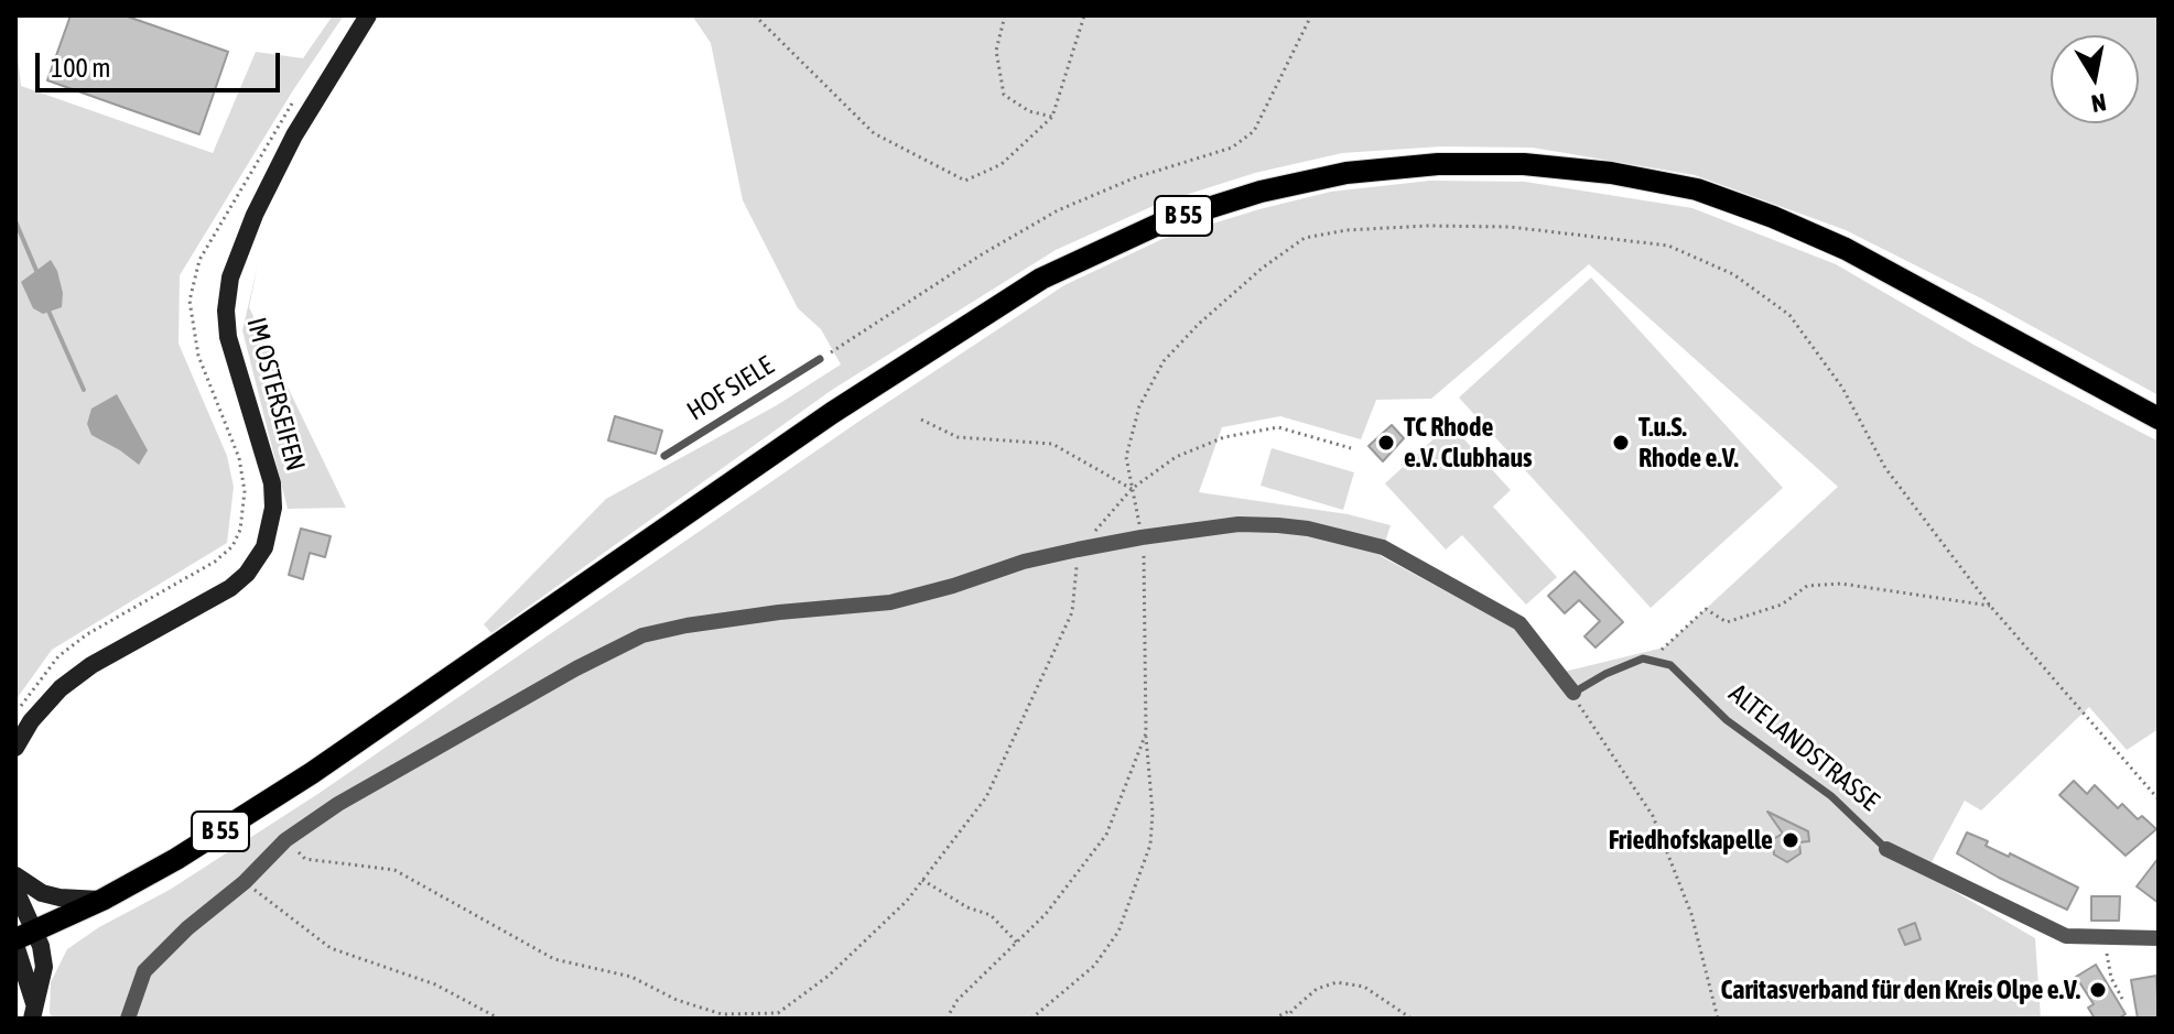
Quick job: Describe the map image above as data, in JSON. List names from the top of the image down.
{
  "streets": {
    "main road": ["B 55"],
    "street": ["IM OSTERSEIFEN", "ALTE LANDSTRASSE"],
    "lane": ["HOF SIELE"]
  },
  "places": [
    "TC Rhode e.V. Clubhaus",
    "T.u.S. Rhode e.V.",
    "Friedhofskapelle",
    "Caritasverband für den Kreis Olpe e.V."
  ],
  "scale_bar": "100 m",
  "north": "bottom"
}
